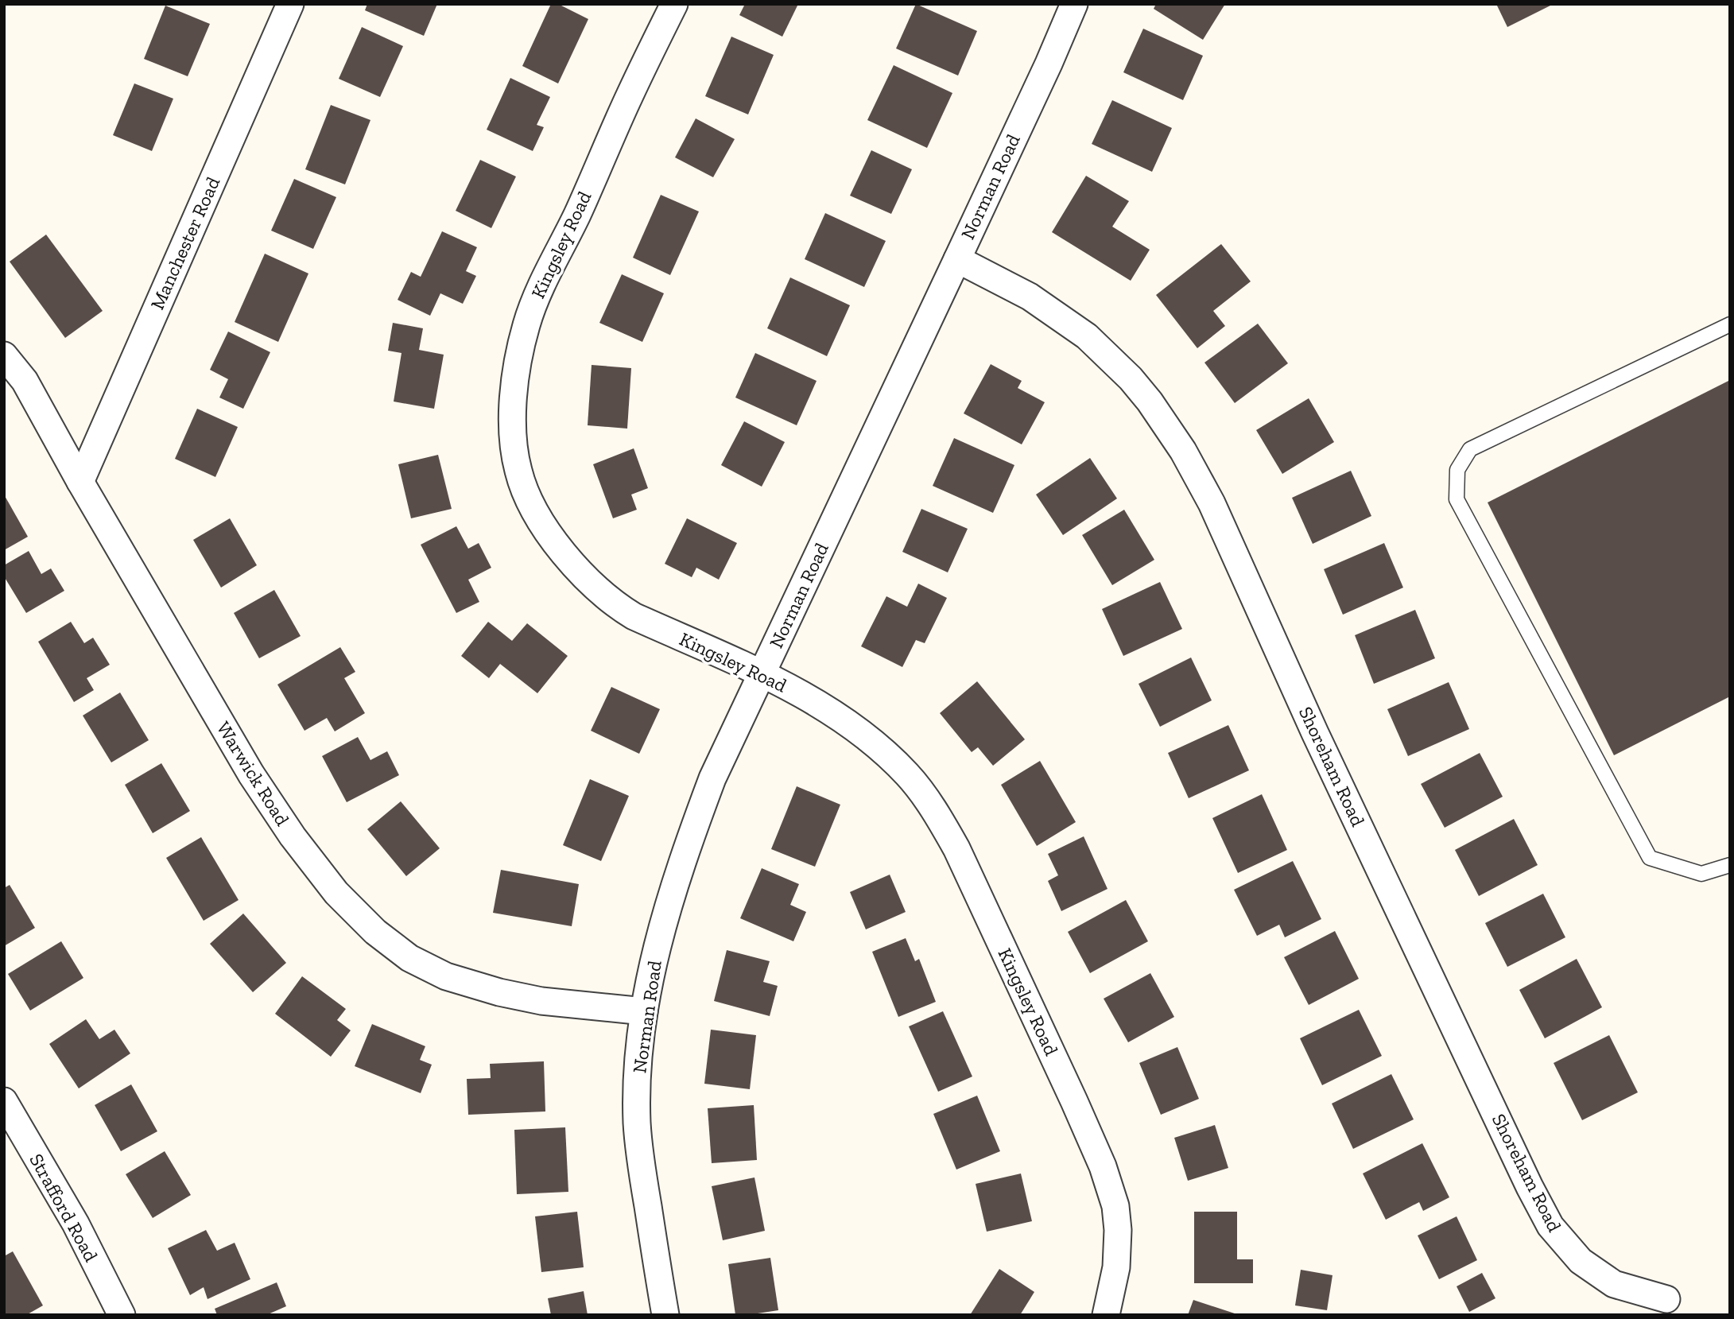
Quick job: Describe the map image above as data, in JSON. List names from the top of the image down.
{
  "streets": {
    "street": [
      "Norman Road",
      "Manchester Road",
      "Kingsley Road",
      "Shoreham Road",
      "Warwick Road",
      "Strafford Road"
    ]
  },
  "crossings": [
    ["Norman Road", "Kingsley Road"],
    ["Norman Road", "Shoreham Road"],
    ["Norman Road", "Warwick Road"],
    ["Manchester Road", "Warwick Road"]
  ]
}
